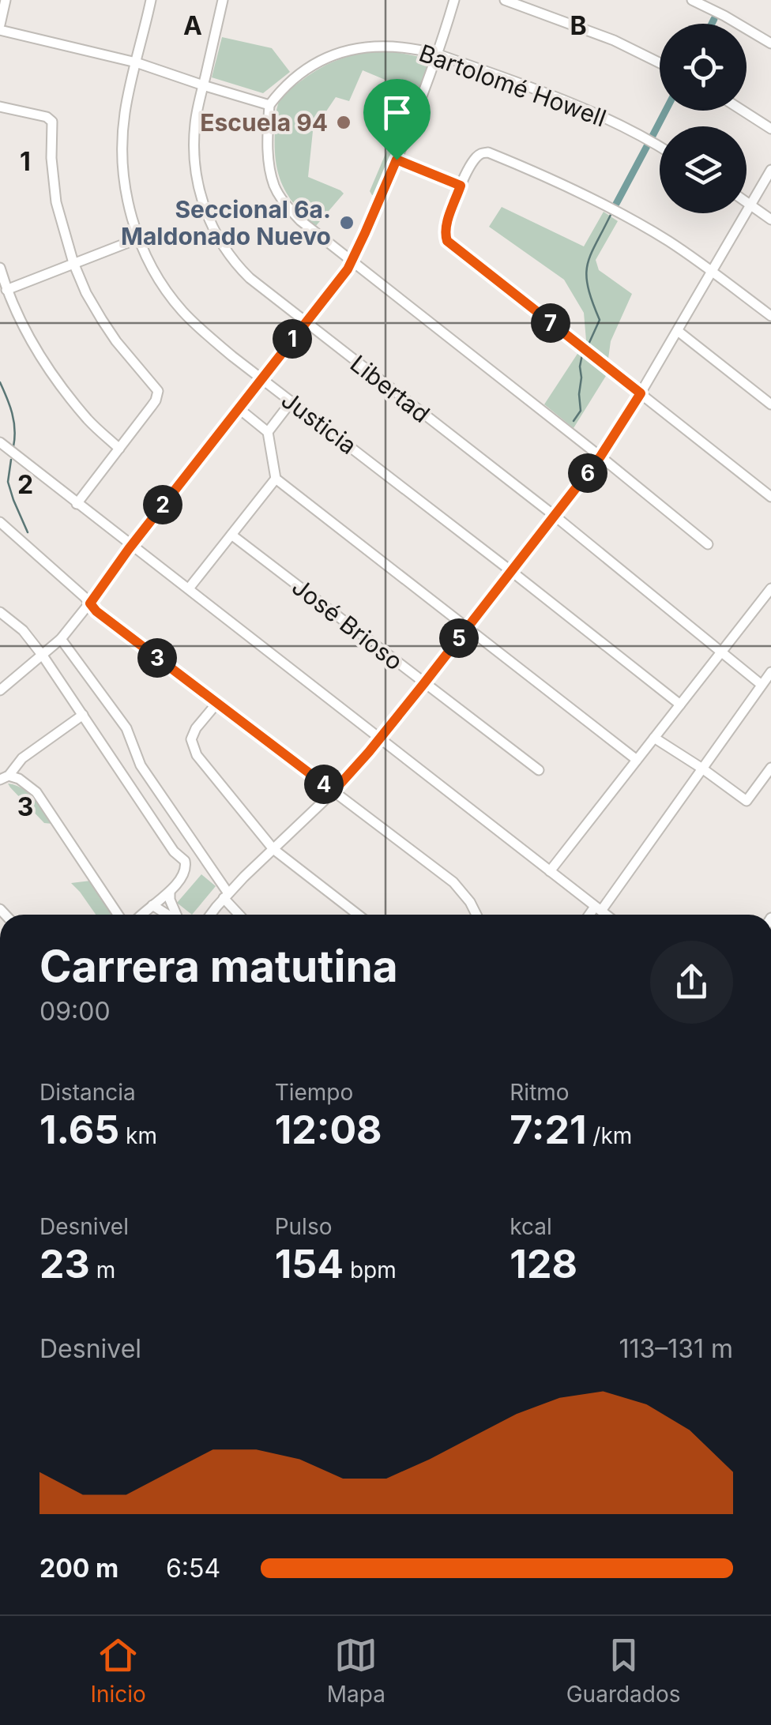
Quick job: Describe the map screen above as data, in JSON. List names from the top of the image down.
{
  "streets": {
    "street": [
      "Bartolomé Howell",
      "Libertad",
      "Justicia",
      "José Brioso"
    ]
  },
  "places": ["Escuela 94", "Seccional 6a. Maldonado Nuevo"],
  "page": {
    "pins": [
      "7",
      "1",
      "6",
      "2",
      "5",
      "3",
      "4"
    ],
    "heading": ["Carrera matutina", "09:00"],
    "stats": [
      ["Distancia", "1.65 km"],
      ["Tiempo", "12:08"],
      ["Ritmo", "7:21 /km"],
      ["Desnivel", "23 m"],
      ["Pulso", "154 bpm"],
      ["kcal", "128"]
    ],
    "chart": ["Desnivel", "113–131 m"],
    "list": [
      {
        "name": "200 m",
        "note": "6:54"
      }
    ],
    "tabs": ["Inicio", "Mapa", "Guardados"]
  },
  "grid": {
    "columns": ["A", "B"],
    "rows": ["1", "2", "3"]
  }
}
